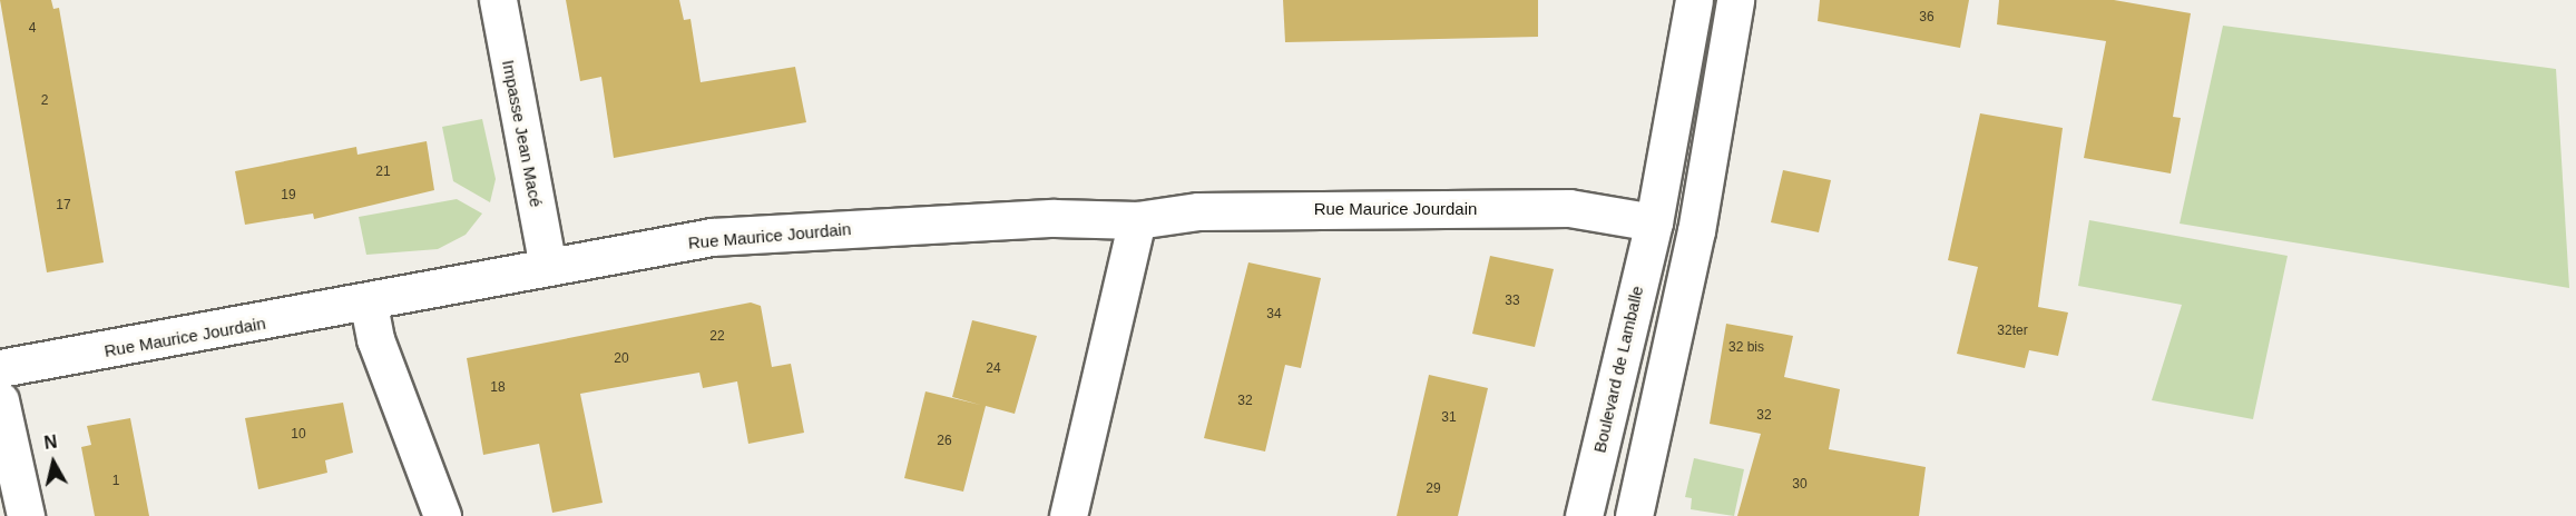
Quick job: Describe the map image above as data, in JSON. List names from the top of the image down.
{
  "streets": {
    "street": ["Impasse Jean Macé", "Rue Maurice Jourdain", "Boulevard de Lamballe"]
  },
  "crossings": [
    ["Impasse Jean Macé", "Rue Maurice Jourdain"],
    ["Rue Maurice Jourdain", "Boulevard de Lamballe"]
  ],
  "house_numbers": [
    "36",
    "4",
    "2",
    "21",
    "19",
    "17",
    "33",
    "34",
    "32ter",
    "22",
    "32 bis",
    "20",
    "24",
    "18",
    "32",
    "32",
    "31",
    "10",
    "26",
    "1",
    "30",
    "29"
  ],
  "north": "top"
}
